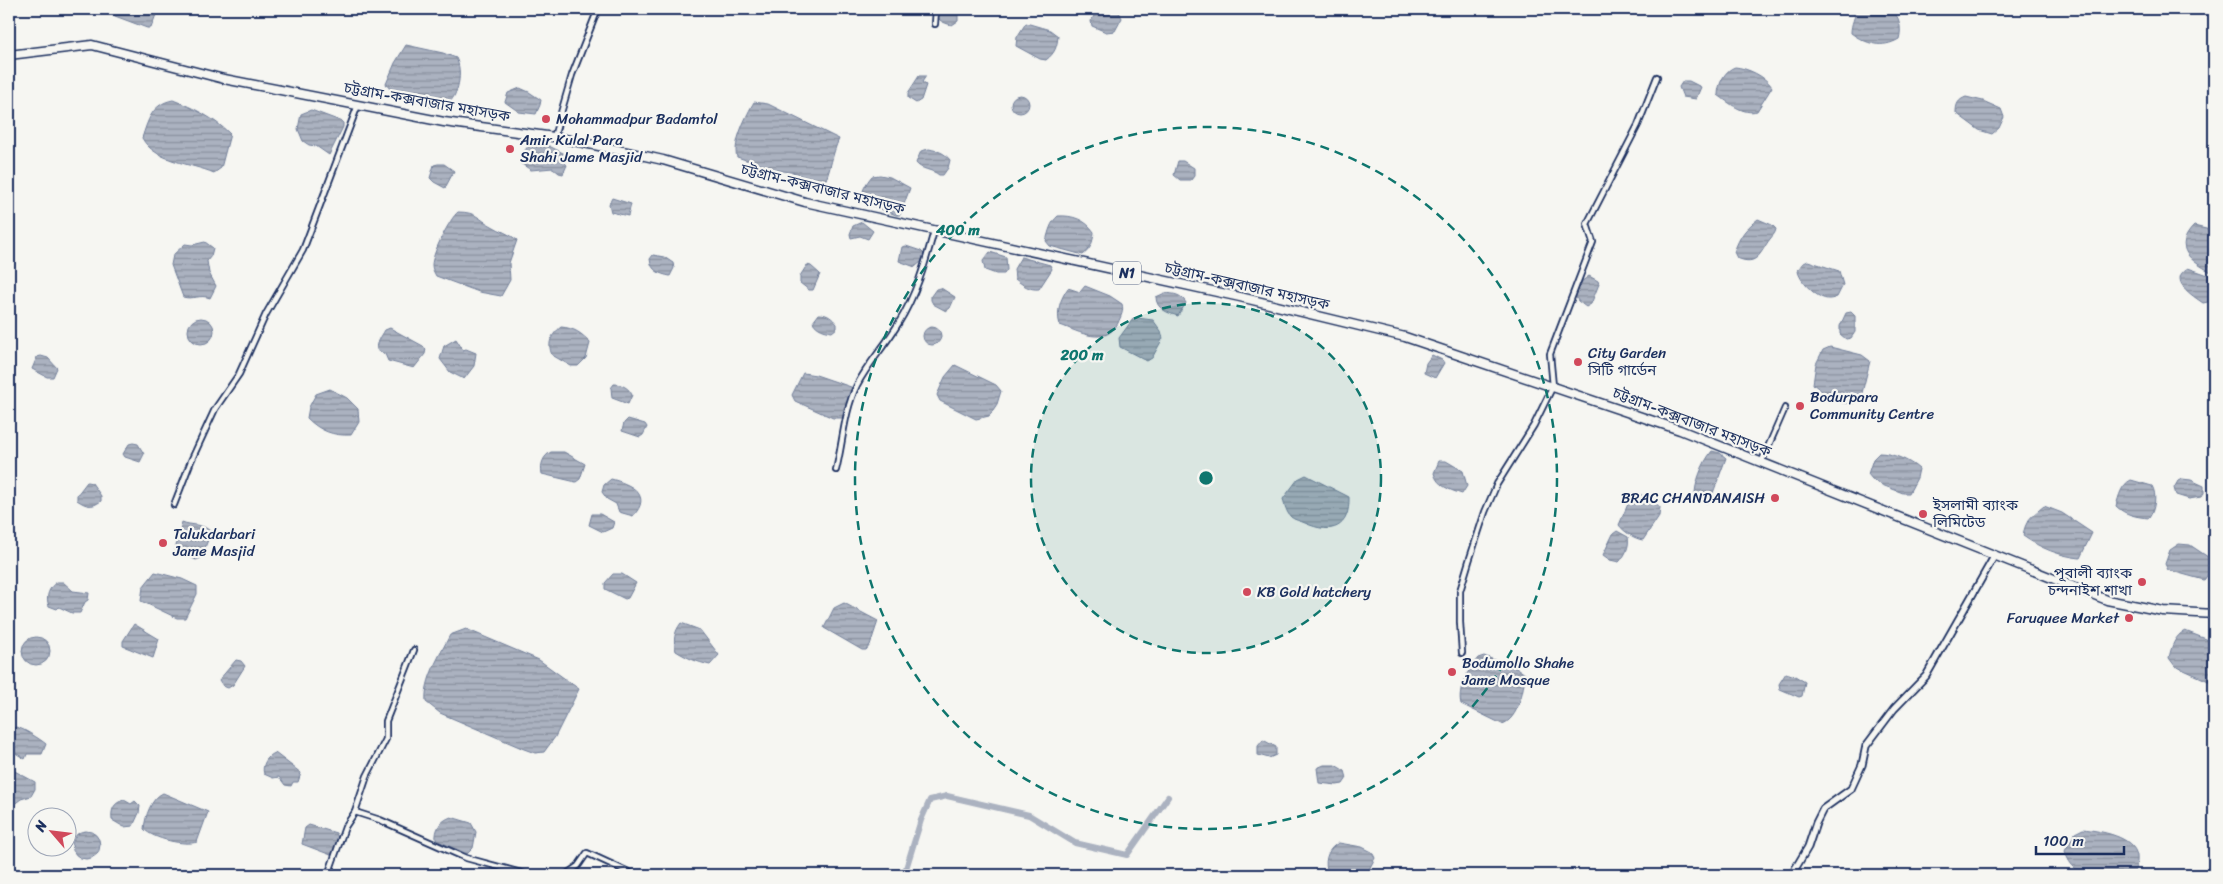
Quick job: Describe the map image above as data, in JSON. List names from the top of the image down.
{
  "streets": {
    "highway": ["চট্টগ্রাম-কক্সবাজার মহাসড়ক", "N1"]
  },
  "places": [
    "Mohammadpur Badamtol",
    "Amir Kulal Para Shahi Jame Masjid",
    "City Garden সিটি গার্ডেন",
    "Bodurpara Community Centre",
    "BRAC CHANDANAISH",
    "ইসলামী ব্যাংক লিমিটেড",
    "Talukdarbari Jame Masjid",
    "পূবালী ব্যাংক চন্দনাইশ শাখা",
    "KB Gold hatchery",
    "Faruquee Market",
    "Bodumollo Shahe Jame Mosque"
  ],
  "scale_bar": "100 m",
  "north": "top left",
  "rings": ["400 m", "200 m"]
}
